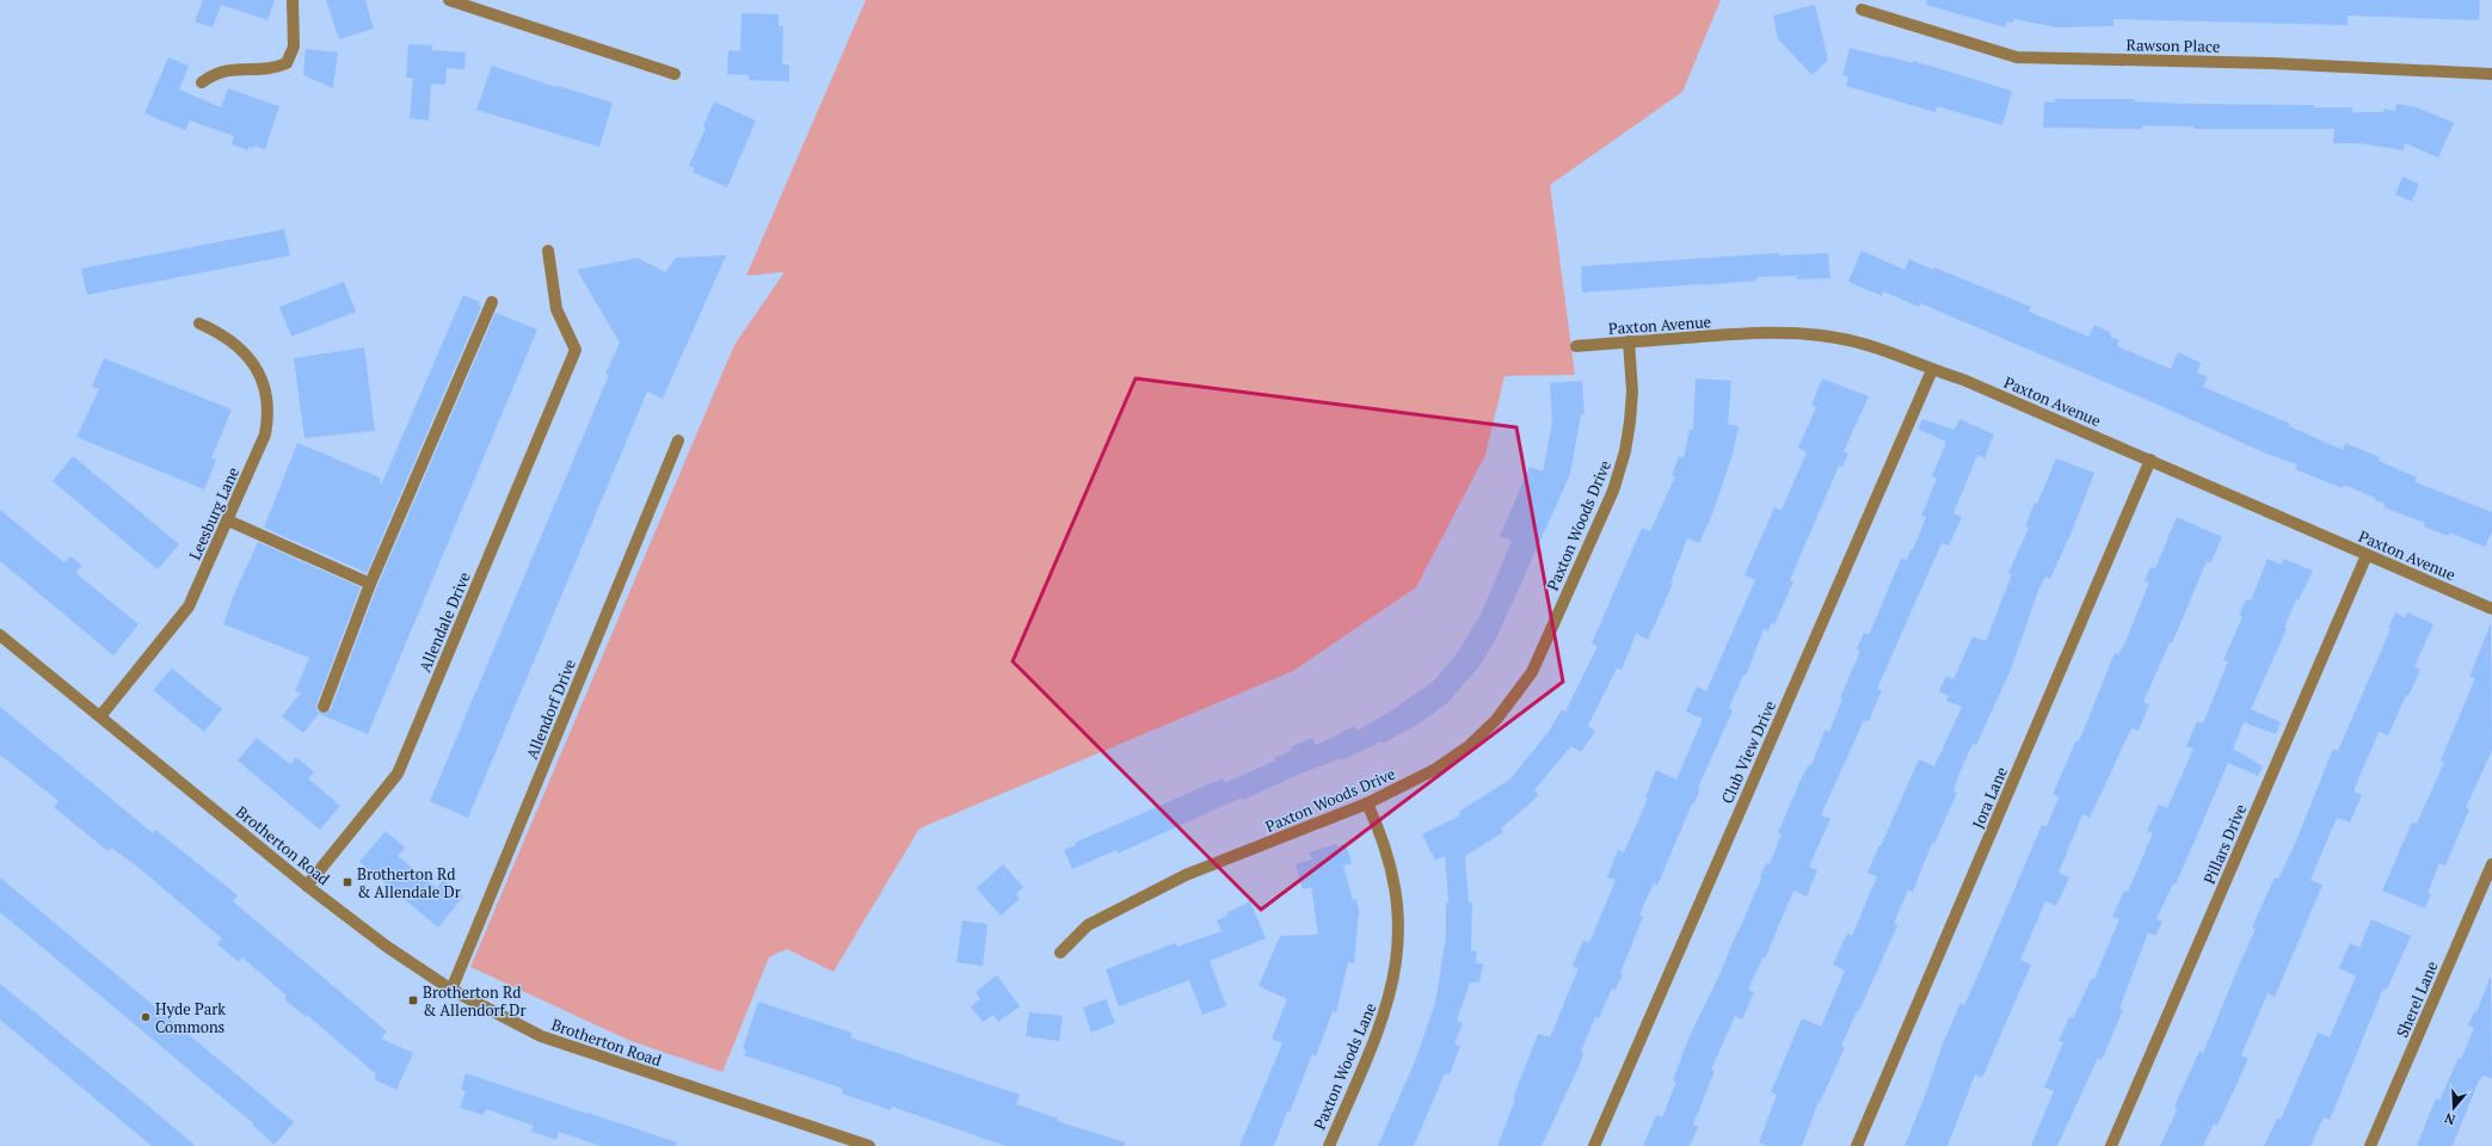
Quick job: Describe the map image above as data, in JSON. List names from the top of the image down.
{
  "streets": {
    "street": [
      "Rawson Place",
      "Paxton Avenue",
      "Leesburg Lane",
      "Paxton Woods Drive",
      "Allendale Drive",
      "Allendorf Drive",
      "Club View Drive",
      "Jora Lane",
      "Pillars Drive",
      "Brotherton Road",
      "Sherel Lane",
      "Paxton Woods Lane"
    ]
  },
  "crossings": [
    ["Paxton Avenue", "Paxton Woods Drive"],
    ["Paxton Avenue", "Club View Drive"],
    ["Paxton Avenue", "Jora Lane"],
    ["Paxton Avenue", "Pillars Drive"],
    ["Leesburg Lane", "Brotherton Road"],
    ["Paxton Woods Drive", "Paxton Woods Lane"],
    ["Allendale Drive", "Brotherton Road"],
    ["Allendorf Drive", "Brotherton Road"]
  ],
  "places": {
    "transit": ["Brotherton Rd & Allendale Dr", "Brotherton Rd & Allendorf Dr"],
    "other": ["Hyde Park Commons"]
  },
  "north": "bottom"
}
